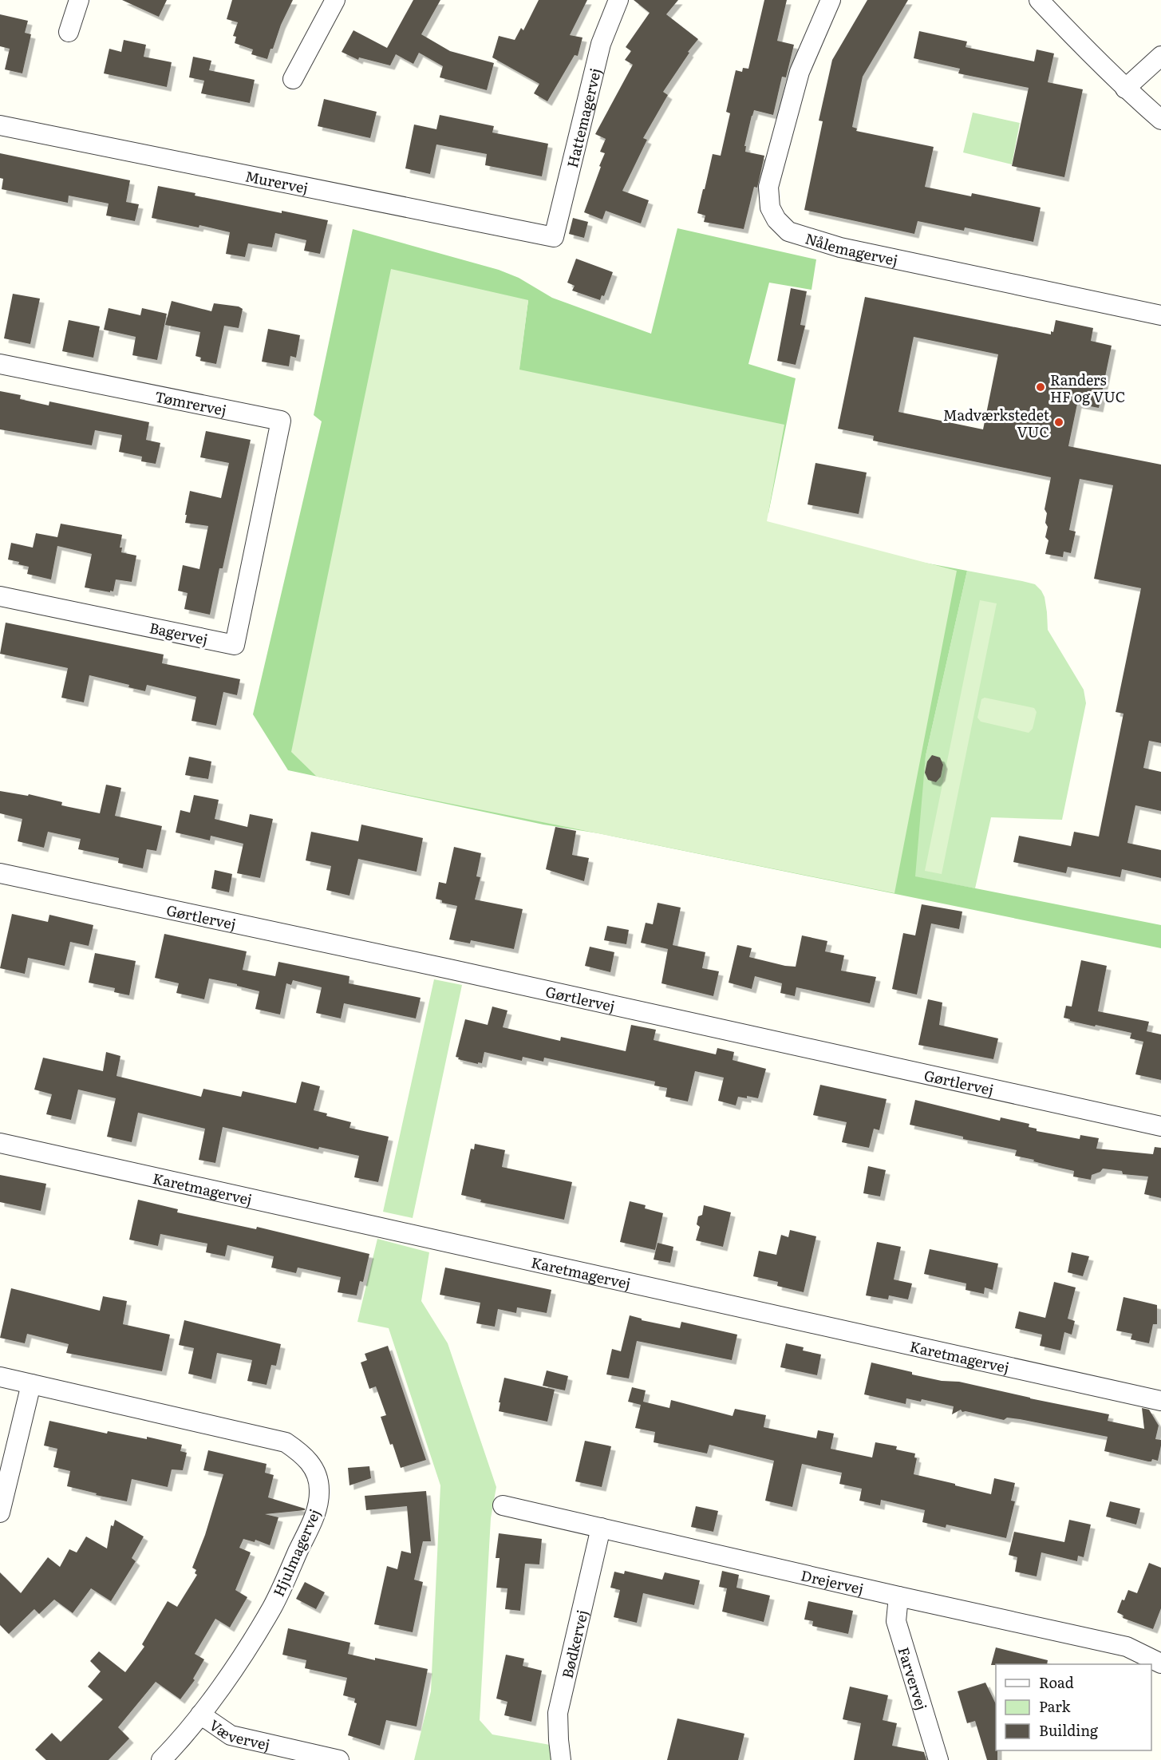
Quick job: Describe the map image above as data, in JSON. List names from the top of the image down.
{
  "streets": {
    "street": [
      "Hattemagervej",
      "Murervej",
      "Nålemagervej",
      "Tømrervej",
      "Bagervej",
      "Gørtlervej",
      "Karetmagervej",
      "Hjulmagervej",
      "Drejervej",
      "Bødkervej",
      "Farvervej",
      "Vævervej"
    ]
  },
  "crossings": [
    ["Hattemagervej", "Murervej"],
    ["Tømrervej", "Bagervej"],
    ["Hjulmagervej", "Vævervej"],
    ["Drejervej", "Bødkervej"],
    ["Drejervej", "Farvervej"]
  ],
  "places": ["Randers HF og VUC", "Madværkstedet VUC"],
  "legend": ["Road", "Park", "Building"]
}
